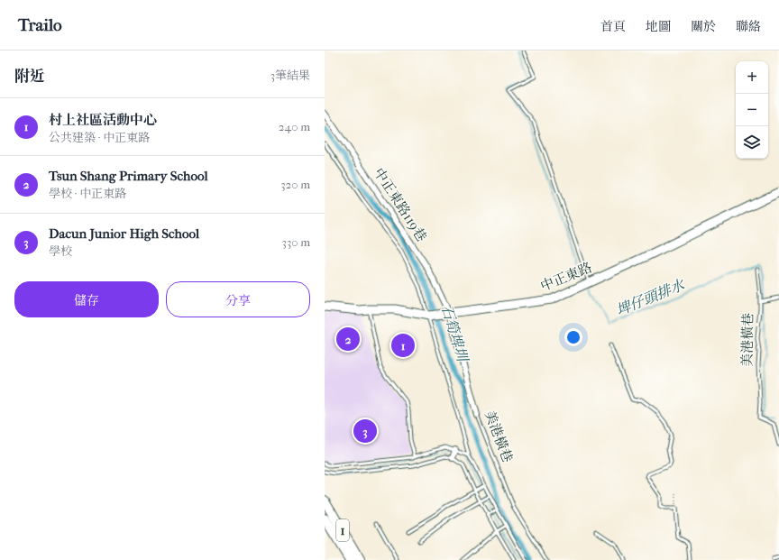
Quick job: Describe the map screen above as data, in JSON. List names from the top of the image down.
{
  "streets": {
    "main road": ["中正東路", "1"],
    "street": ["中正東路119巷", "美港橫巷"]
  },
  "crossings": [
    ["中正東路119巷", "中正東路"],
    ["中正東路119巷", "美港橫巷"],
    ["中正東路", "美港橫巷"]
  ],
  "water": ["埤仔頭排水", "石筍埤圳"],
  "page": {
    "header": "Trailo",
    "nav": [
      "首頁",
      "地圖",
      "關於",
      "聯絡"
    ],
    "heading": ["附近", "3筆結果"],
    "map_buttons": ["+", "−"],
    "list": [
      {
        "mark": "1",
        "name": "村上社區活動中心",
        "note": "公共建築 · 中正東路",
        "value": "240 m"
      },
      {
        "mark": "2",
        "name": "Tsun Shang Primary School",
        "note": "學校 · 中正東路",
        "value": "320 m"
      },
      {
        "mark": "3",
        "name": "Dacun Junior High School",
        "note": "學校",
        "value": "330 m"
      }
    ],
    "buttons": ["儲存", "分享"],
    "pins": ["2", "1", "3"]
  }
}
